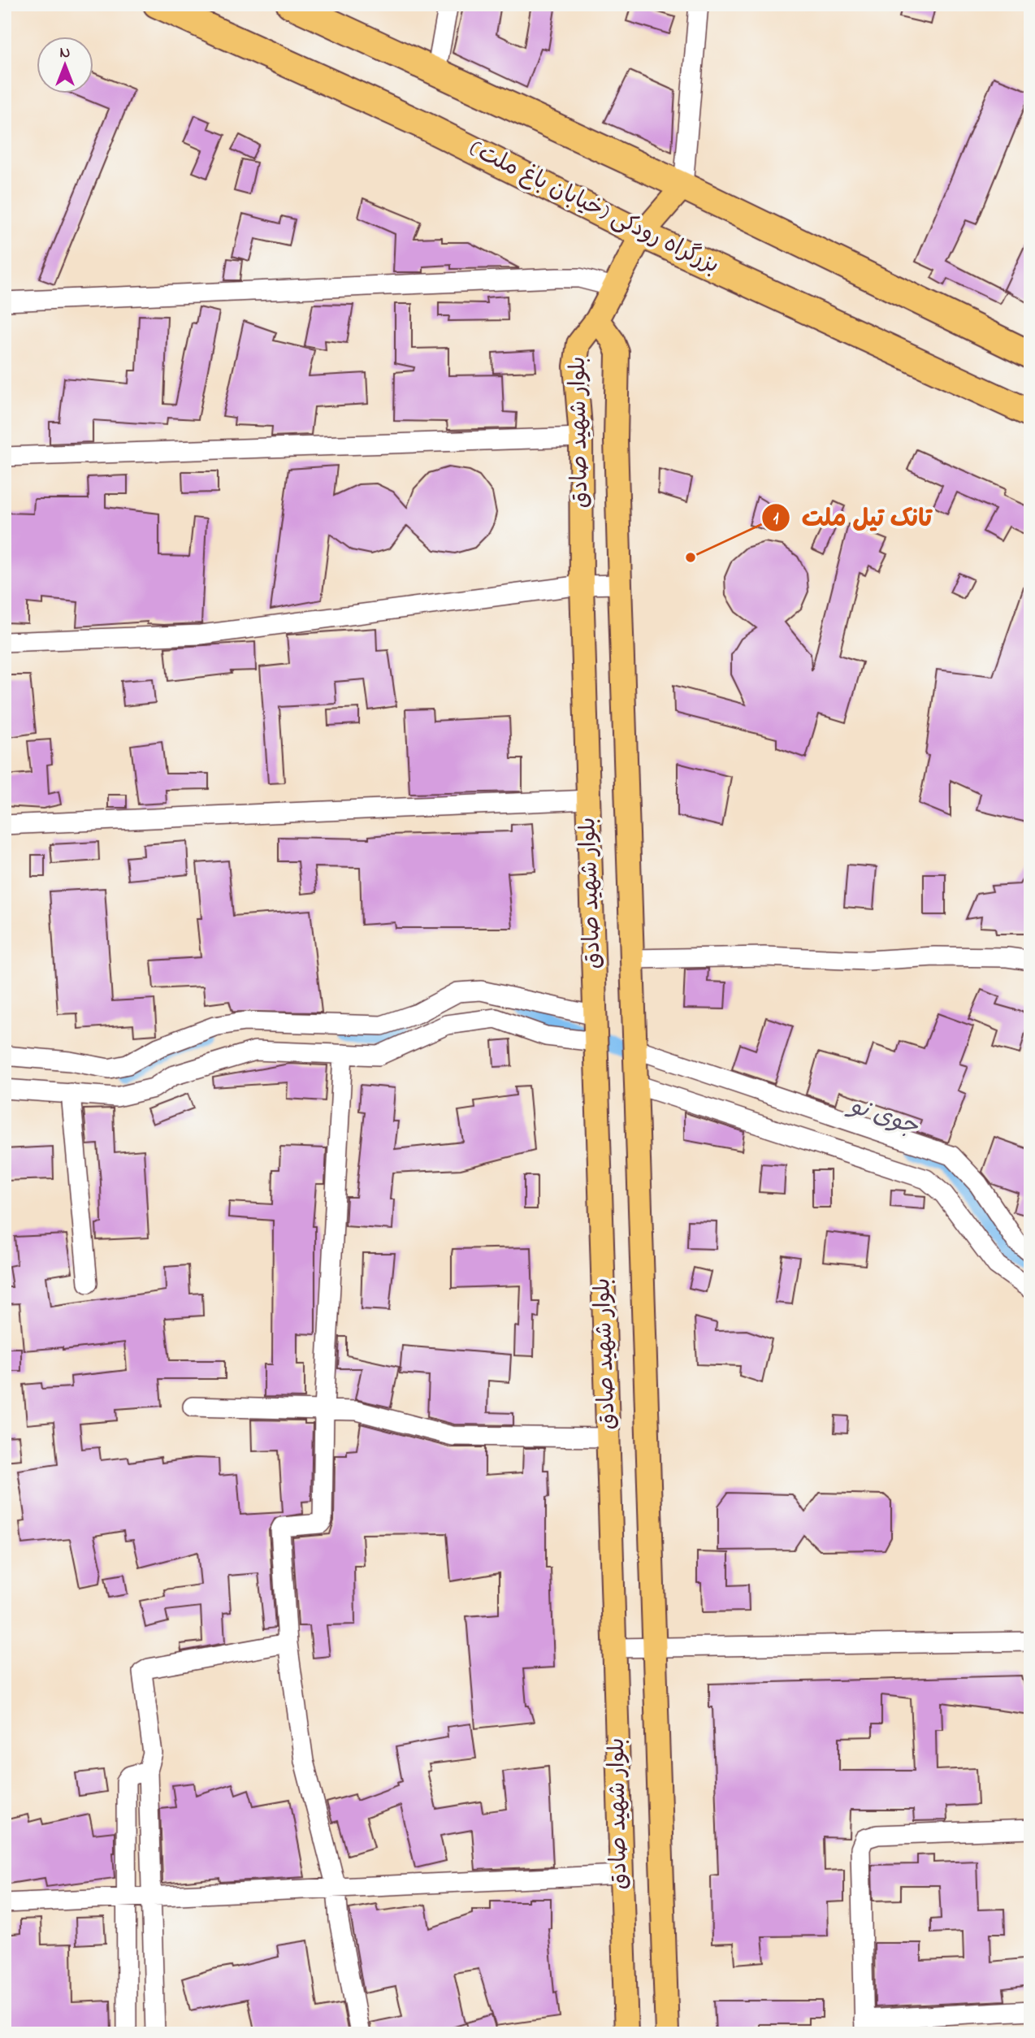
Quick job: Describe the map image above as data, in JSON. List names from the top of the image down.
{
  "streets": {
    "highway": ["بزرگراه رودکی (خیابان باغ ملت)"],
    "main road": ["بلوار شهید صادق"]
  },
  "water": ["جوی نو"],
  "places": ["تانک تیل ملت"],
  "north": "top"
}
